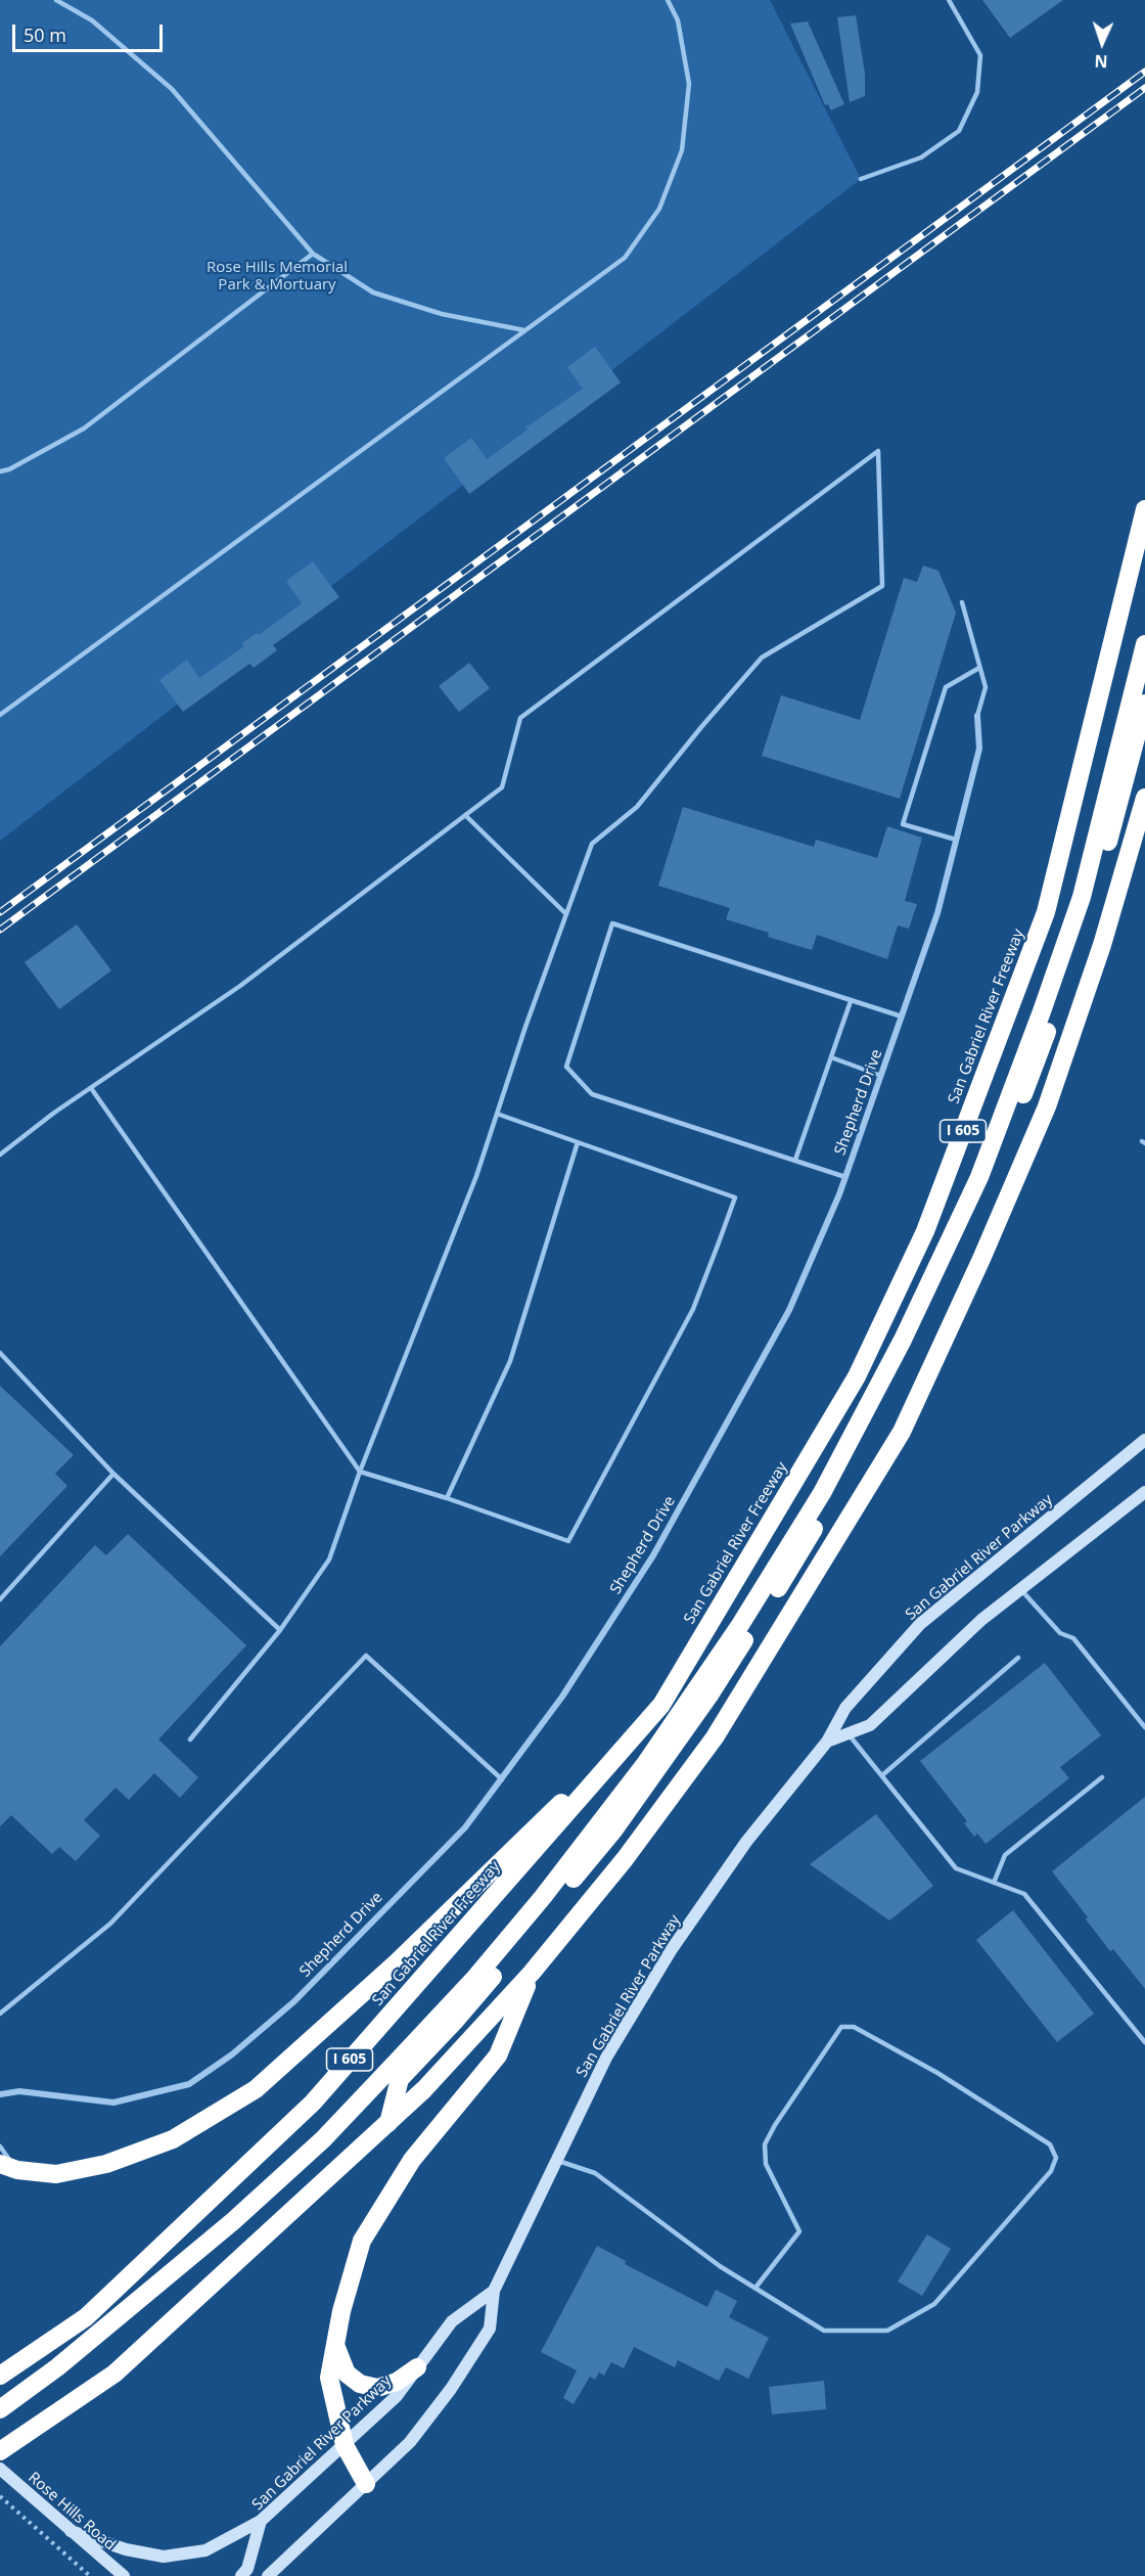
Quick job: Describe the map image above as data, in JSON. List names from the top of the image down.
{
  "streets": {
    "highway": ["San Gabriel River Freeway", "I 605"],
    "main road": ["San Gabriel River Parkway", "Rose Hills Road"],
    "street": ["Shepherd Drive"]
  },
  "parks": ["Rose Hills Memorial Park & Mortuary"],
  "scale_bar": "50 m",
  "north": "bottom"
}
